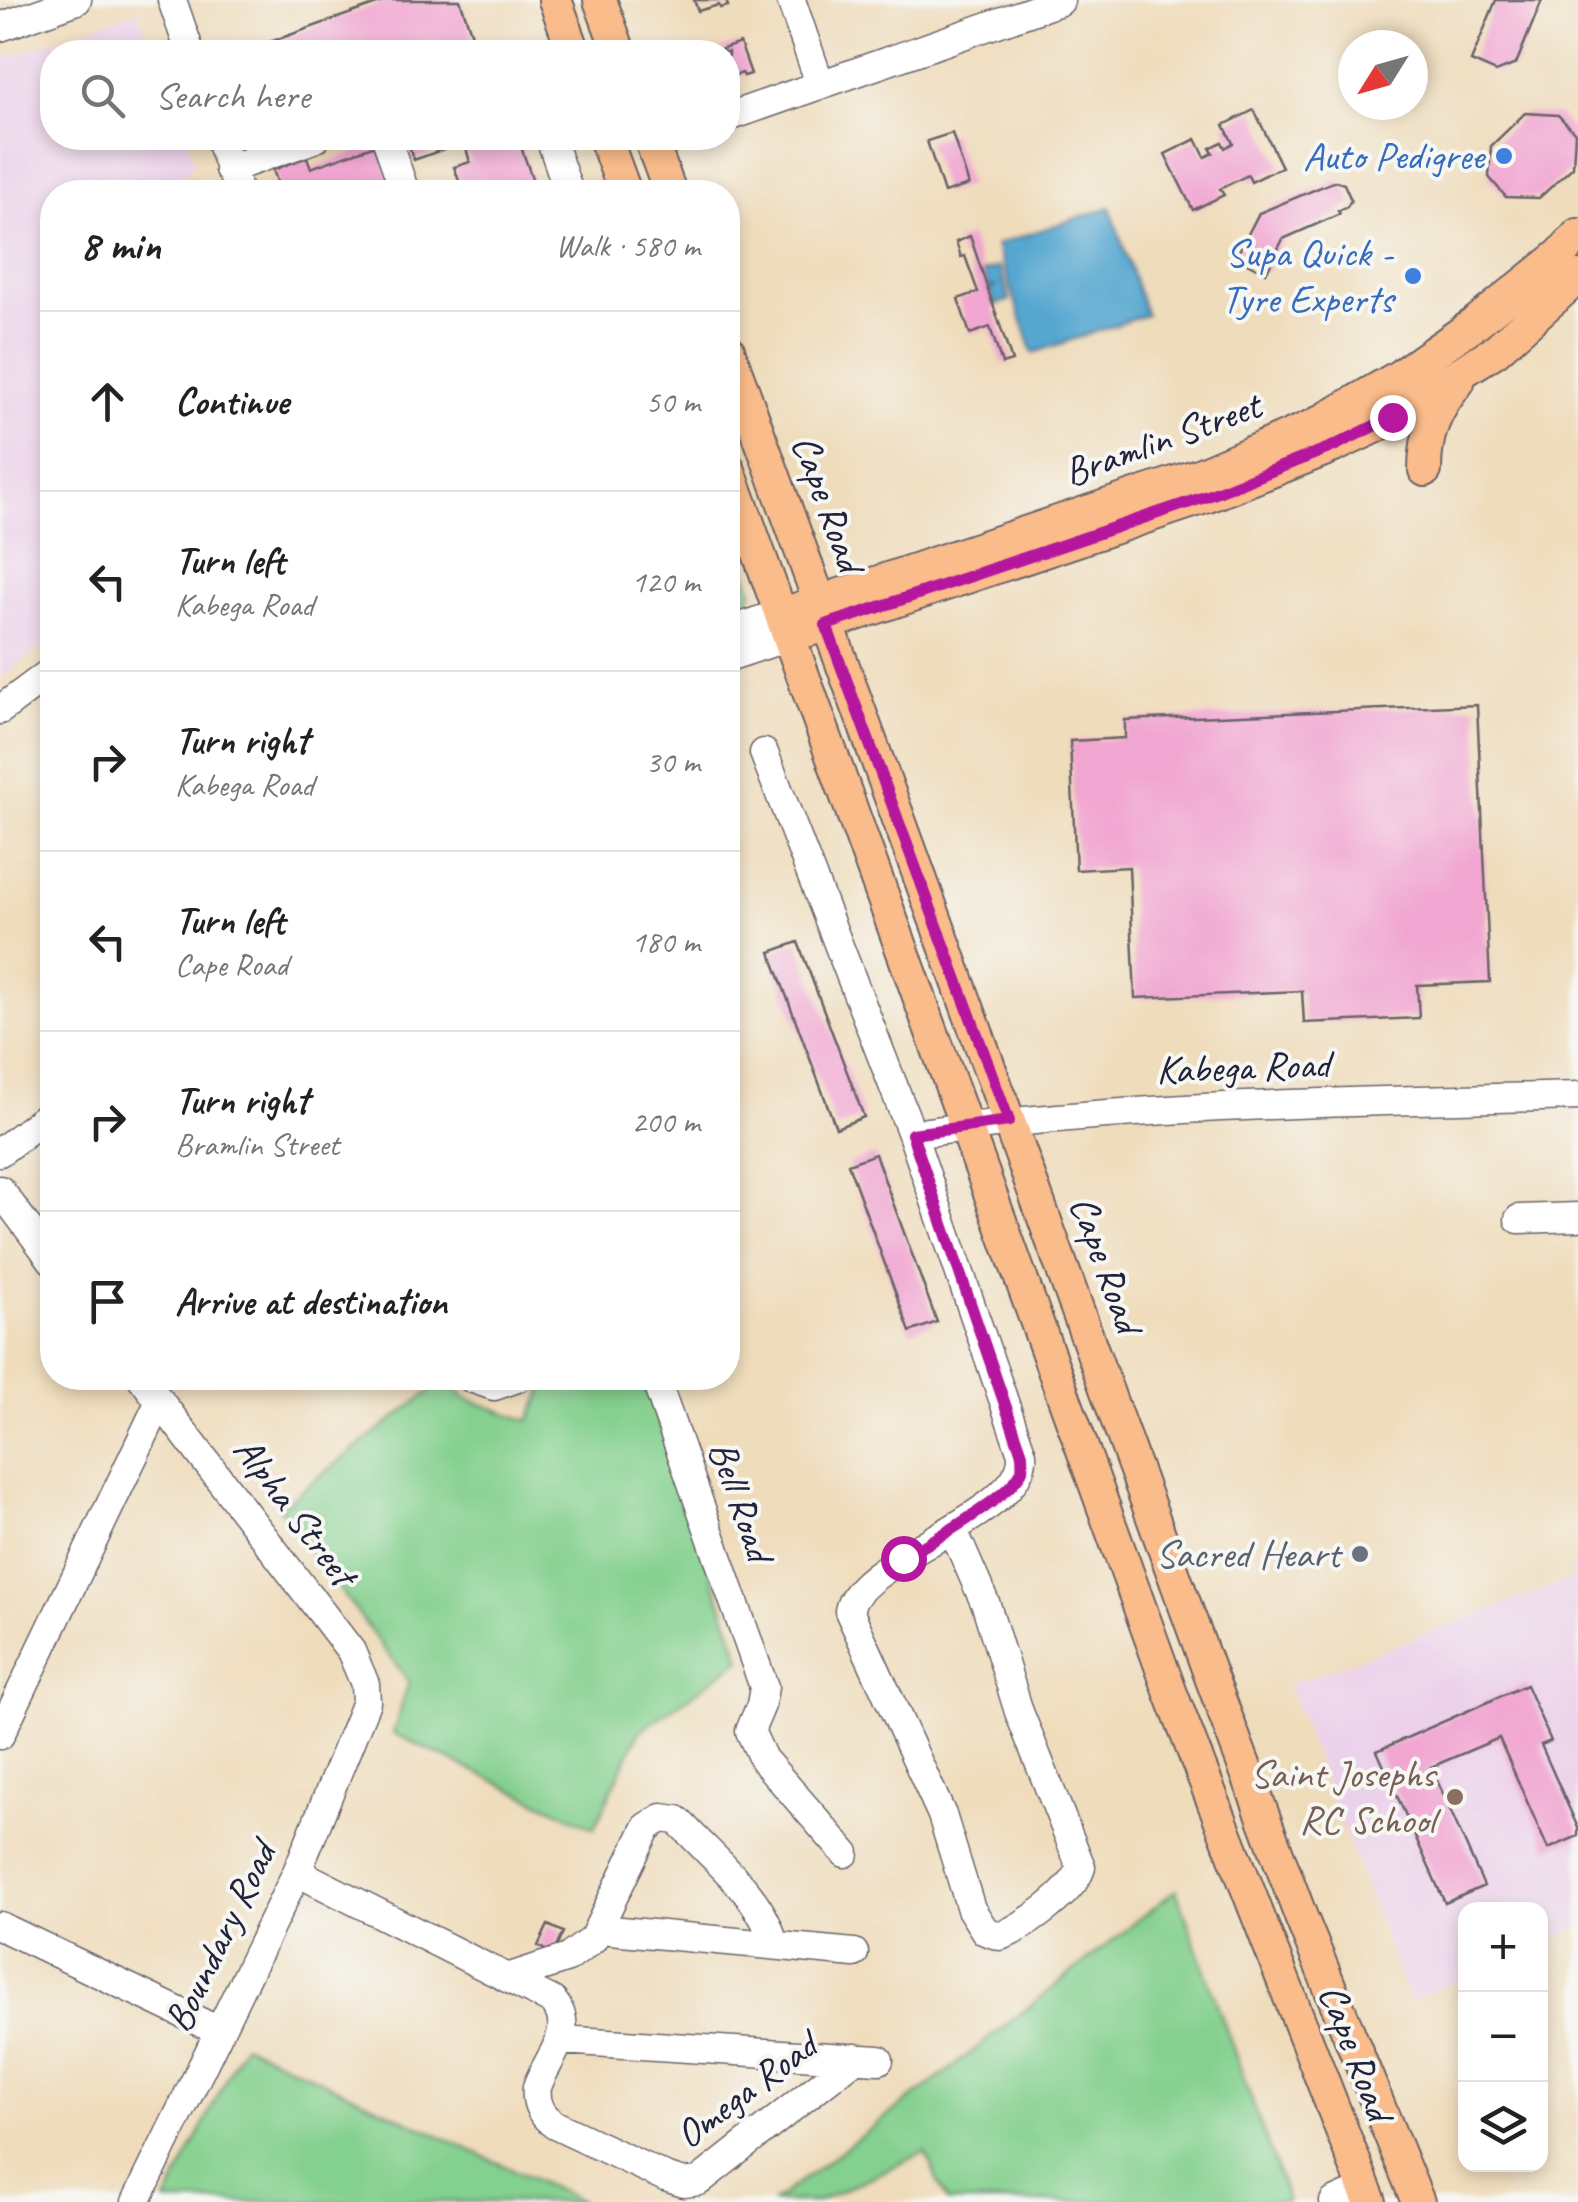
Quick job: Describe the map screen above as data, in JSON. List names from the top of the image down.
{
  "streets": {
    "main road": ["Bramlin Street", "Cape Road"],
    "street": [
      "Kabega Road",
      "Bell Road",
      "Alpha Street",
      "Boundary Road",
      "Omega Road"
    ]
  },
  "crossings": [
    ["Bramlin Street", "Cape Road"],
    ["Cape Road", "Kabega Road"],
    ["Alpha Street", "Boundary Road"]
  ],
  "places": [
    "Auto Pedigree",
    "Supa Quick - Tyre Experts",
    "Sacred Heart",
    "Saint Josephs RC School"
  ],
  "north": "bottom left",
  "page": {
    "search": "Search here",
    "heading": ["8 min", "Walk · 580 m"],
    "list": [
      ["Continue", "50 m"],
      ["Turn left", "Kabega Road", "120 m"],
      ["Turn right", "Kabega Road", "30 m"],
      ["Turn left", "Cape Road", "180 m"],
      ["Turn right", "Bramlin Street", "200 m"],
      "Arrive at destination"
    ],
    "map_buttons": ["+", "−"]
  }
}
